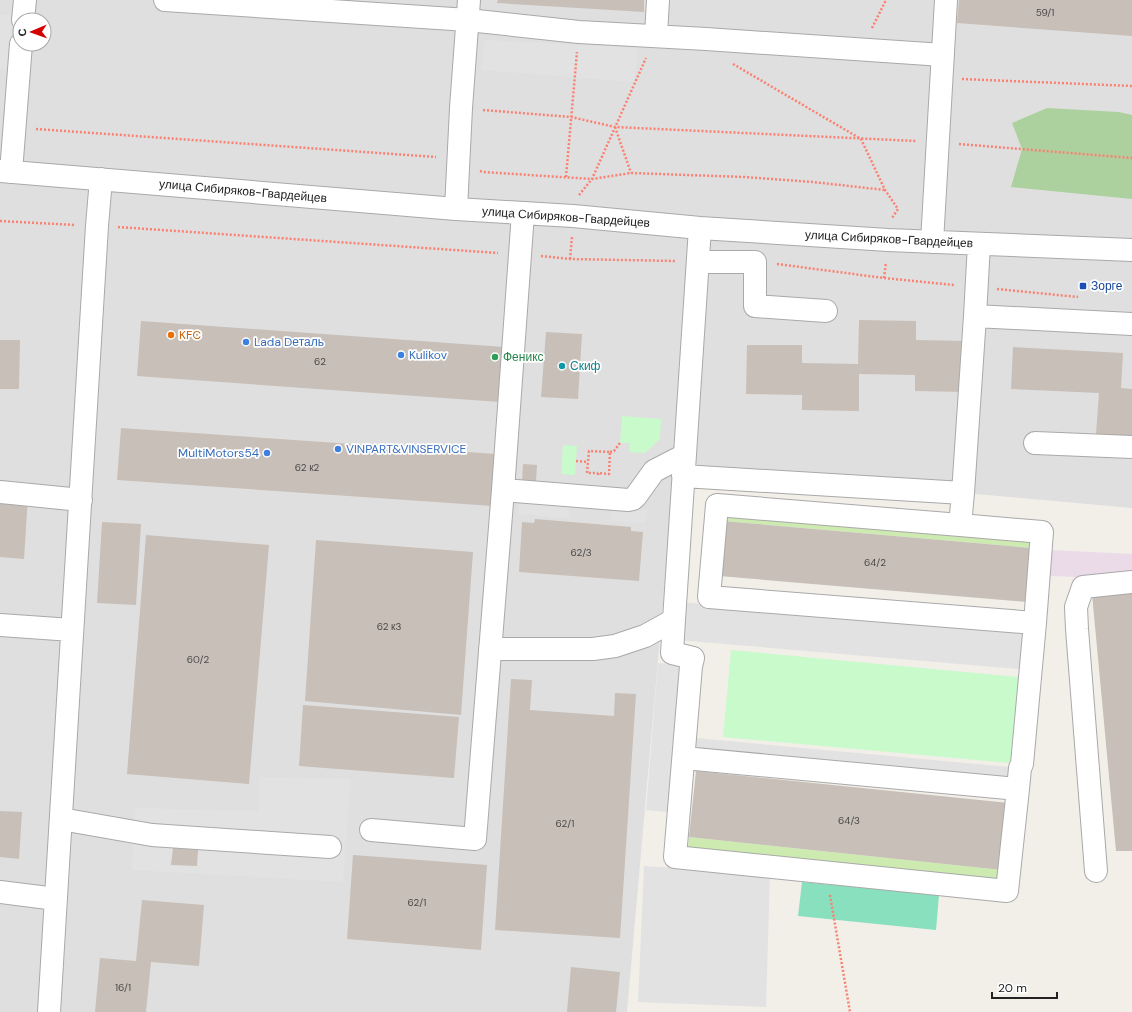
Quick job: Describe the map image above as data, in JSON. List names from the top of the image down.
{
  "streets": {
    "street": ["улица Сибиряков-Гвардейцев"]
  },
  "places": {
    "transit": ["Зорге"],
    "other": [
      "KFC",
      "Lada Dеталь",
      "Kulikov",
      "Феникс",
      "Скиф",
      "VINPART&VINSERVICE",
      "MultiMotors54"
    ]
  },
  "house_numbers": [
    "59/1",
    "62",
    "62 к2",
    "62/3",
    "64/2",
    "62 к3",
    "60/2",
    "64/3",
    "62/1",
    "62/1",
    "16/1"
  ],
  "scale_bar": "20 m",
  "north": "left"
}
